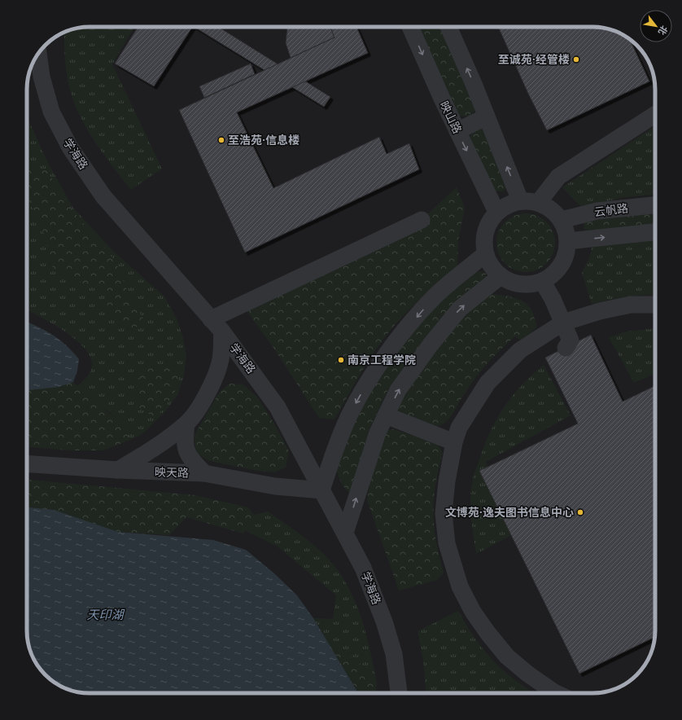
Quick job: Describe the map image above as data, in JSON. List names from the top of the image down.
{
  "streets": {
    "street": [
      "映山路",
      "学海路",
      "云帆路",
      "映天路"
    ]
  },
  "crossings": [
    ["映山路", "云帆路"],
    ["学海路", "映天路"]
  ],
  "water": ["天印湖"],
  "places": [
    "至诚苑·经管楼",
    "至浩苑·信息楼",
    "南京工程学院",
    "文博苑·逸夫图书信息中心"
  ],
  "north": "bottom right"
}
